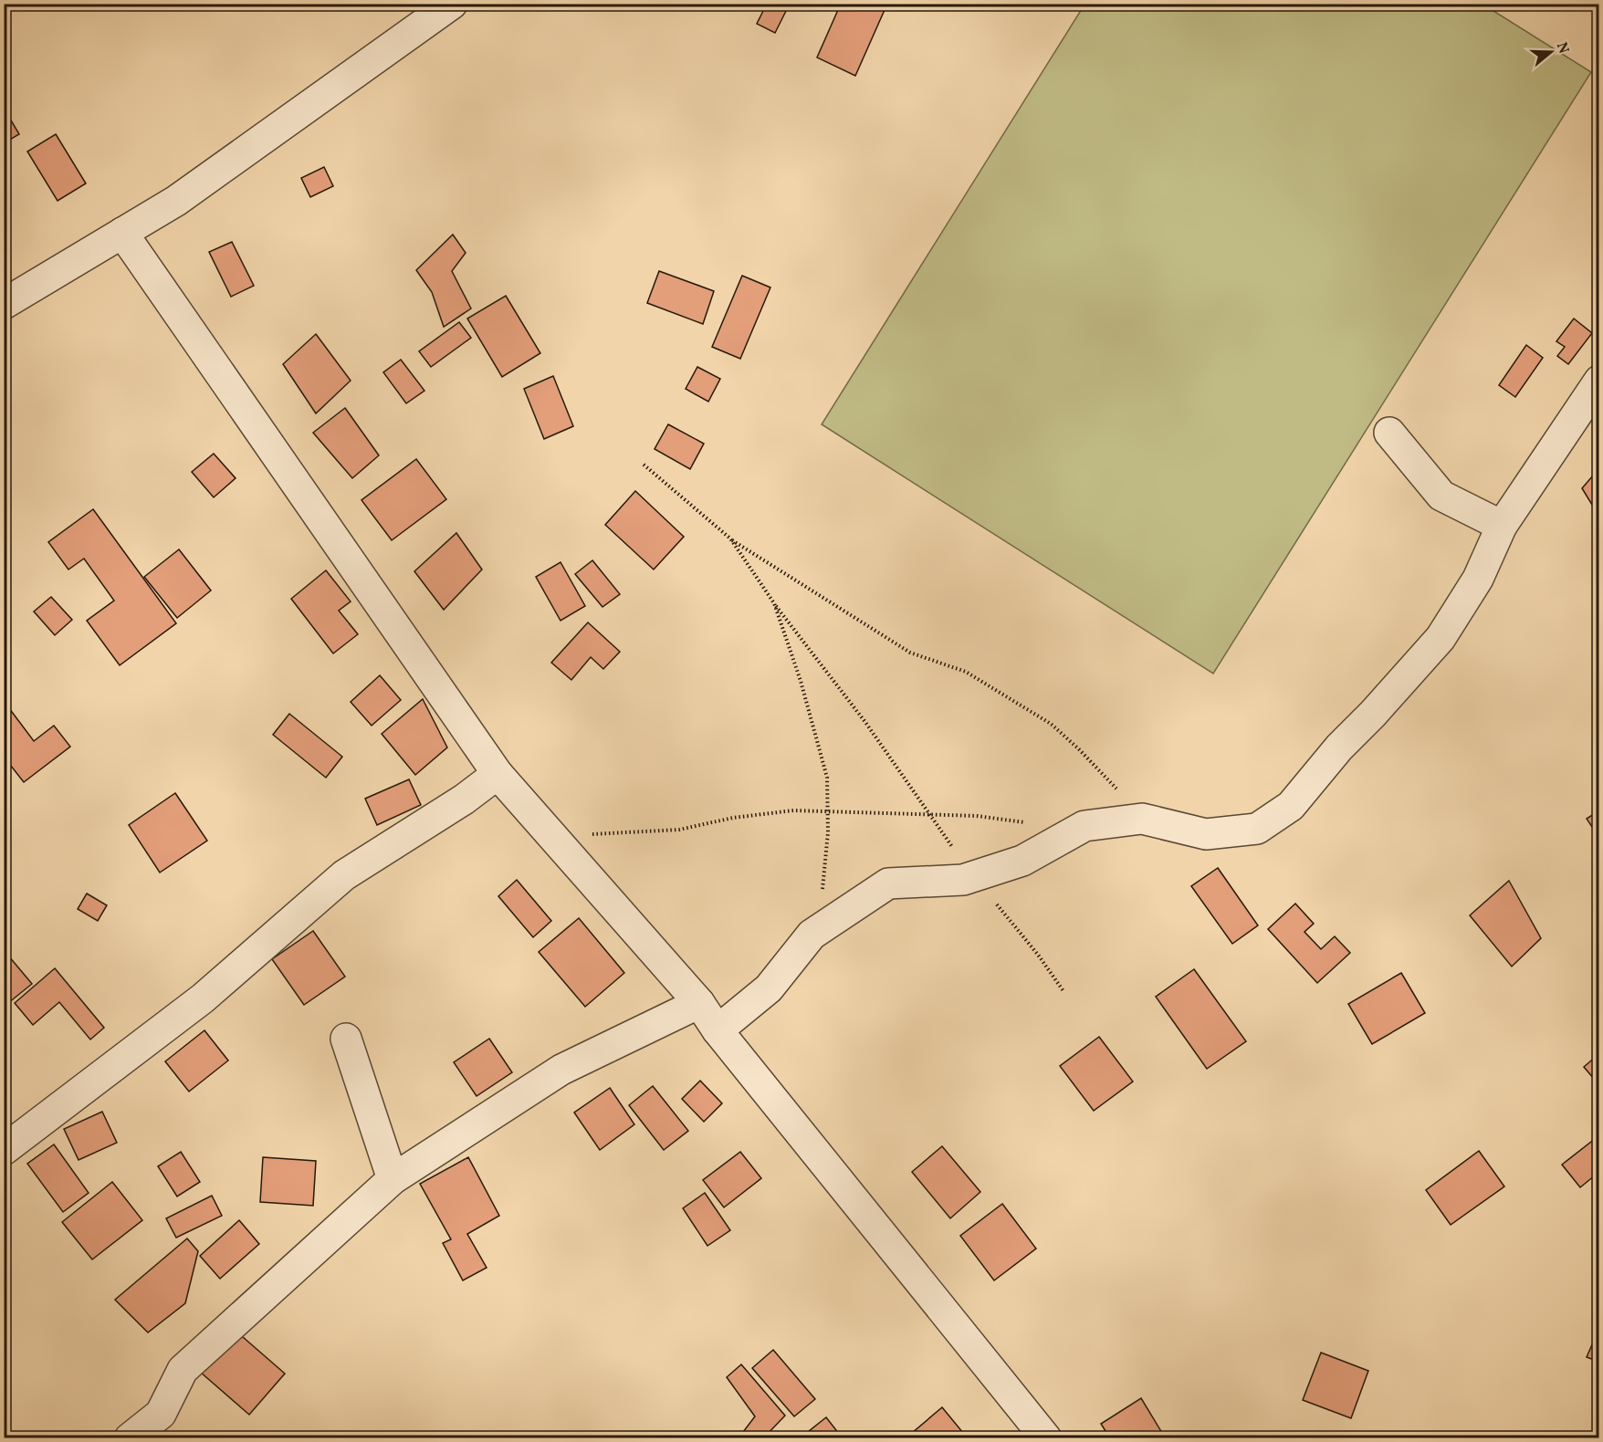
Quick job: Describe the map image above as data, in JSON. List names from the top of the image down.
{
  "north": "right"
}
